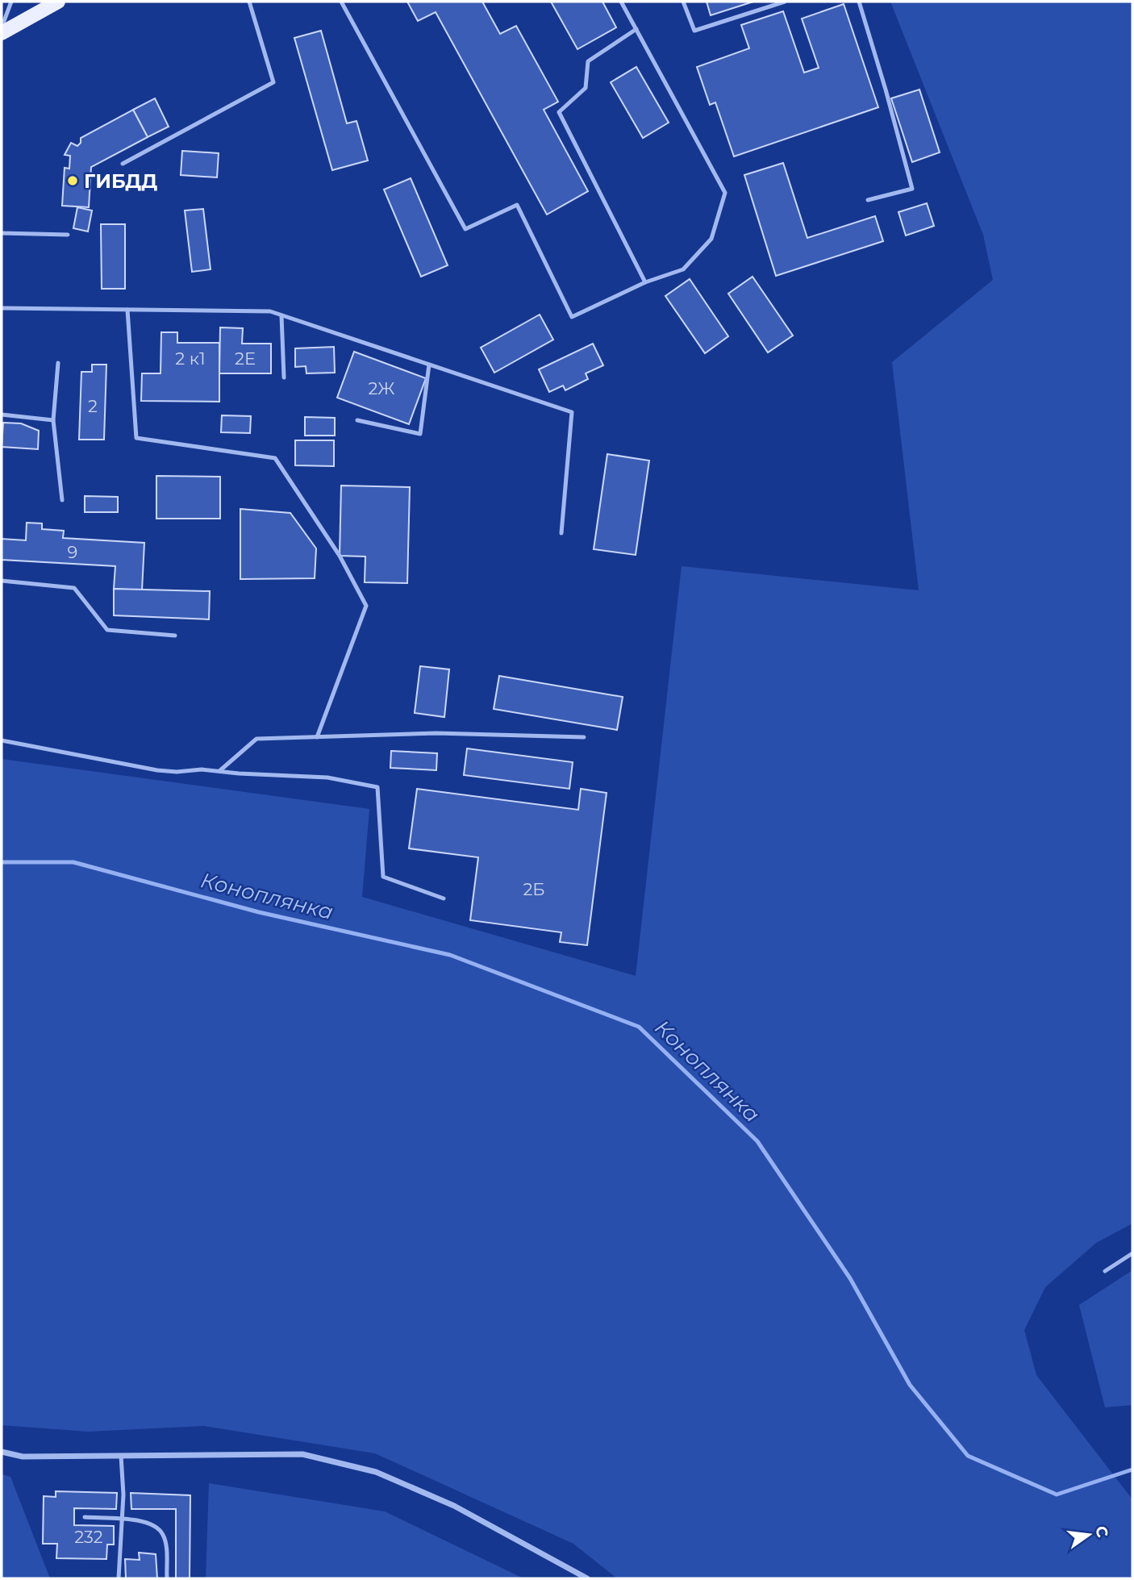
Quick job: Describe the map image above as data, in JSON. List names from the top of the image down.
{
  "water": ["Коноплянка"],
  "places": ["ГИБДД"],
  "house_numbers": [
    "2 к1",
    "2Е",
    "2Ж",
    "2",
    "9",
    "2Б",
    "232"
  ],
  "north": "right"
}
